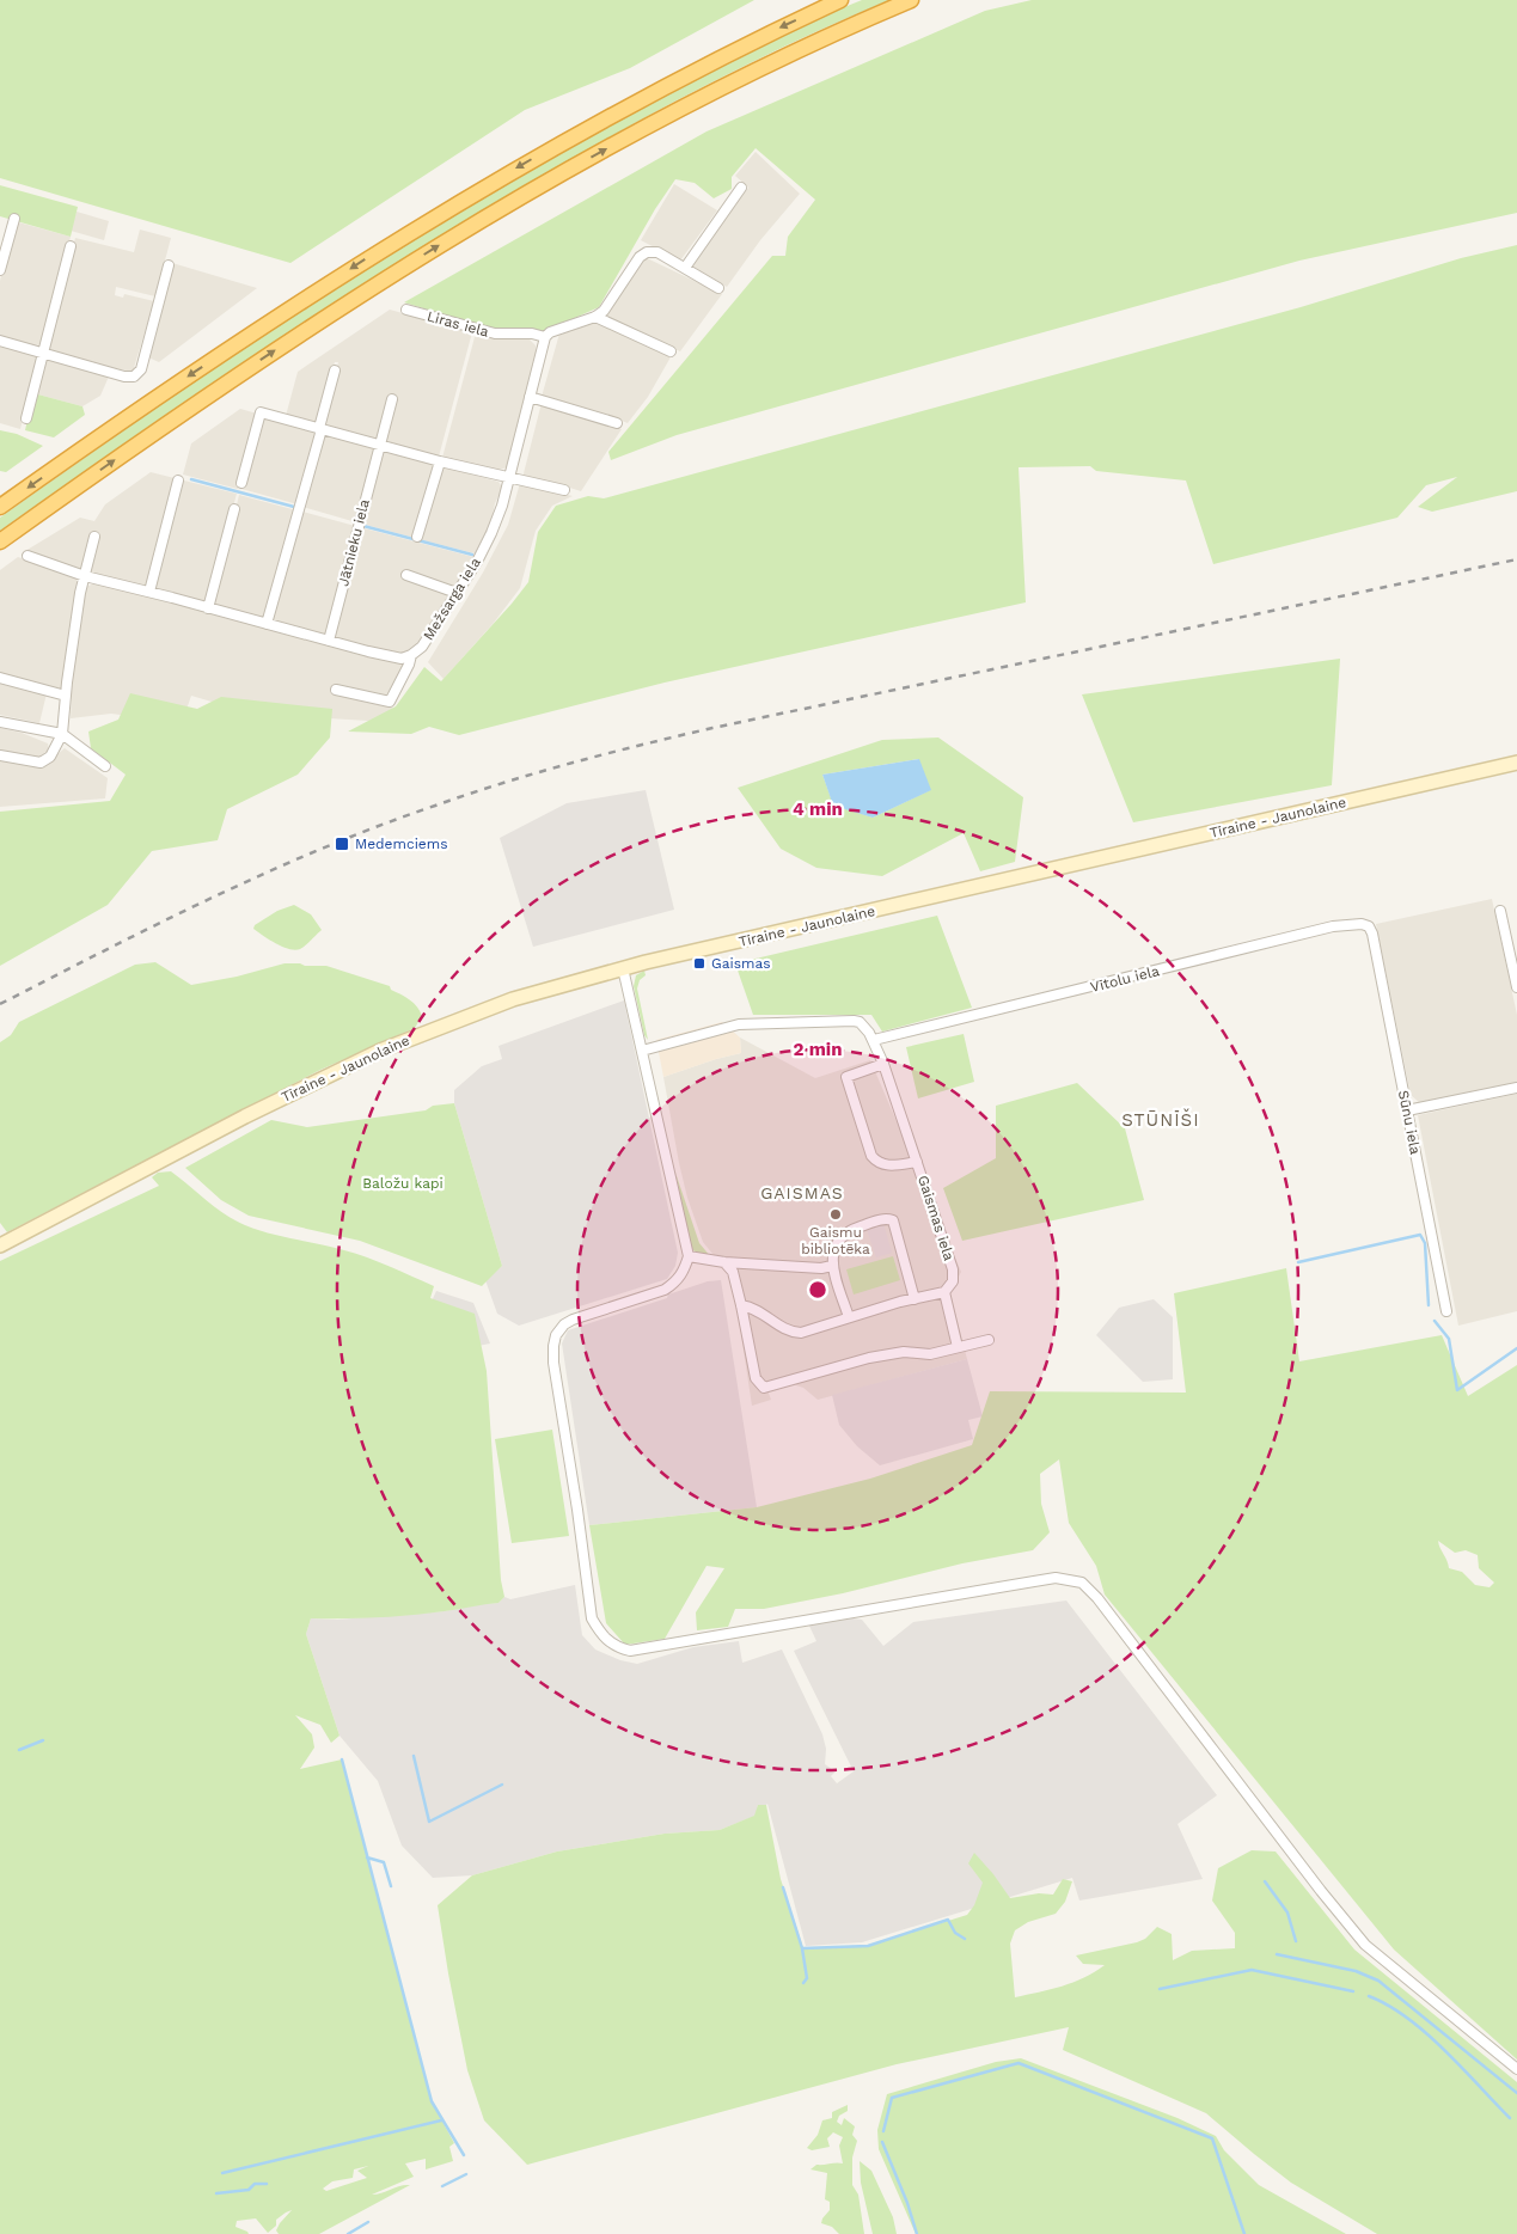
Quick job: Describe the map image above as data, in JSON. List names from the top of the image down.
{
  "streets": {
    "main road": ["Tīraine - Jaunolaine"],
    "street": [
      "Liras iela",
      "Jātnieku iela",
      "Mežsarga iela",
      "Vītolu iela",
      "Sūnu iela",
      "Gaismas iela"
    ]
  },
  "crossings": [
    ["Liras iela", "Mežsarga iela"],
    ["Vītolu iela", "Sūnu iela"],
    ["Vītolu iela", "Gaismas iela"]
  ],
  "districts": ["STŪNĪŠI", "GAISMAS"],
  "parks": ["Baložu kapi"],
  "places": {
    "transit": ["Medemciems", "Gaismas"],
    "other": ["Gaismu bibliotēka"]
  },
  "rings": ["4 min", "2 min"]
}
